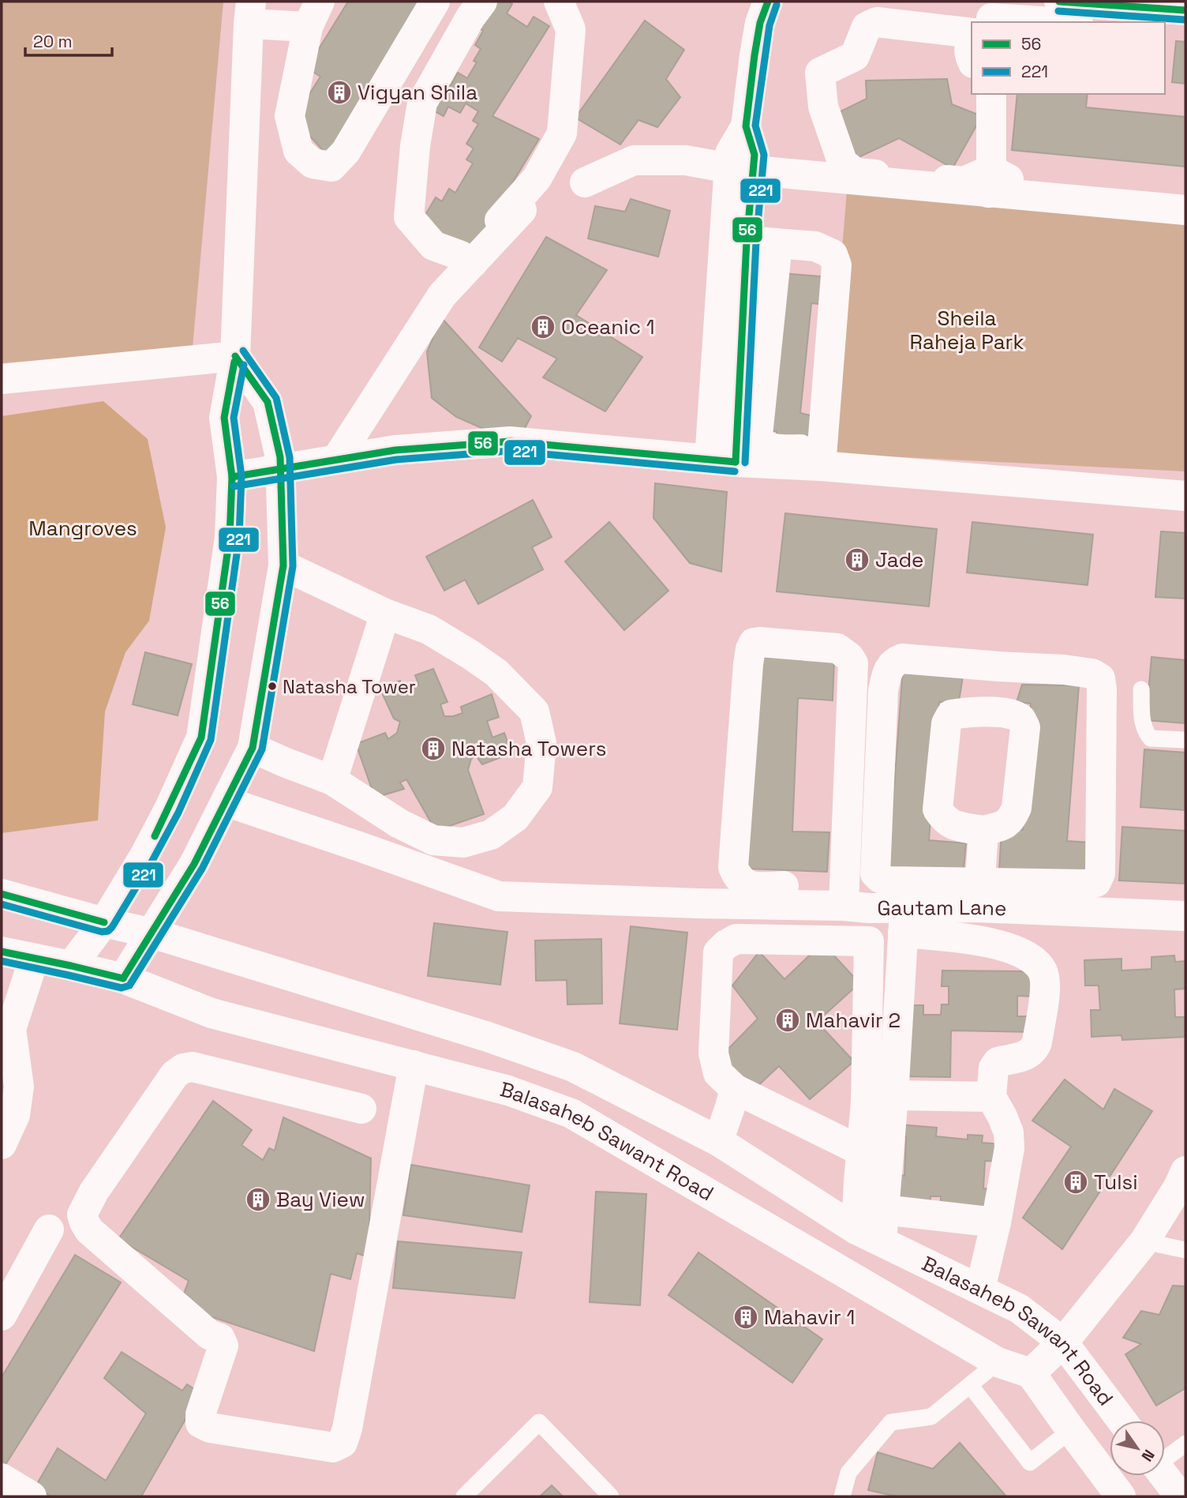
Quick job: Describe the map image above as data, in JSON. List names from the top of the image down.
{
  "streets": {
    "street": ["Gautam Lane", "Balasaheb Sawant Road"]
  },
  "parks": ["Sheila Raheja Park", "Mangroves"],
  "places": {
    "building": [
      "Vigyan Shila",
      "Oceanic 1",
      "Jade",
      "Natasha Towers",
      "Mahavir 2",
      "Tulsi",
      "Bay View",
      "Mahavir 1"
    ],
    "other": ["Natasha Tower"]
  },
  "lines": ["transit line 56", "transit line 221"],
  "legend": ["56", "221"],
  "scale_bar": "20 m",
  "north": "bottom right"
}
